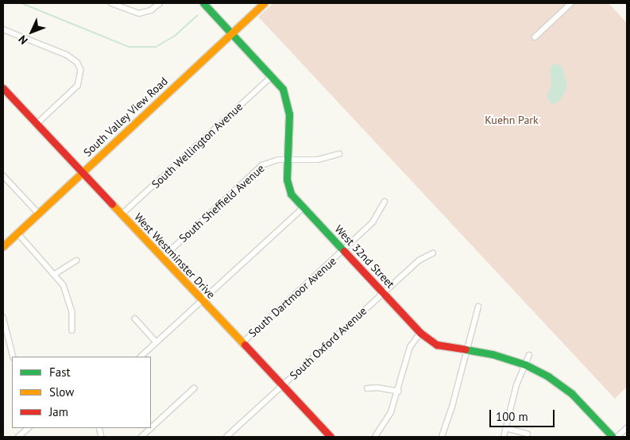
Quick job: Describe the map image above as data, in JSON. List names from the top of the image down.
{
  "streets": {
    "street": [
      "South Valley View Road",
      "South Wellington Avenue",
      "South Sheffield Avenue",
      "West Westminster Drive",
      "West 32nd Street",
      "South Dartmoor Avenue",
      "South Oxford Avenue"
    ]
  },
  "crossings": [
    ["South Valley View Road", "West Westminster Drive"],
    ["South Valley View Road", "West 32nd Street"],
    ["South Wellington Avenue", "West Westminster Drive"],
    ["South Wellington Avenue", "West 32nd Street"],
    ["South Sheffield Avenue", "West Westminster Drive"],
    ["South Sheffield Avenue", "West 32nd Street"],
    ["West Westminster Drive", "South Dartmoor Avenue"],
    ["West Westminster Drive", "South Oxford Avenue"],
    ["West 32nd Street", "South Dartmoor Avenue"],
    ["West 32nd Street", "South Oxford Avenue"]
  ],
  "parks": ["Kuehn Park"],
  "legend": ["Fast", "Slow", "Jam"],
  "scale_bar": "100 m",
  "north": "bottom left"
}
